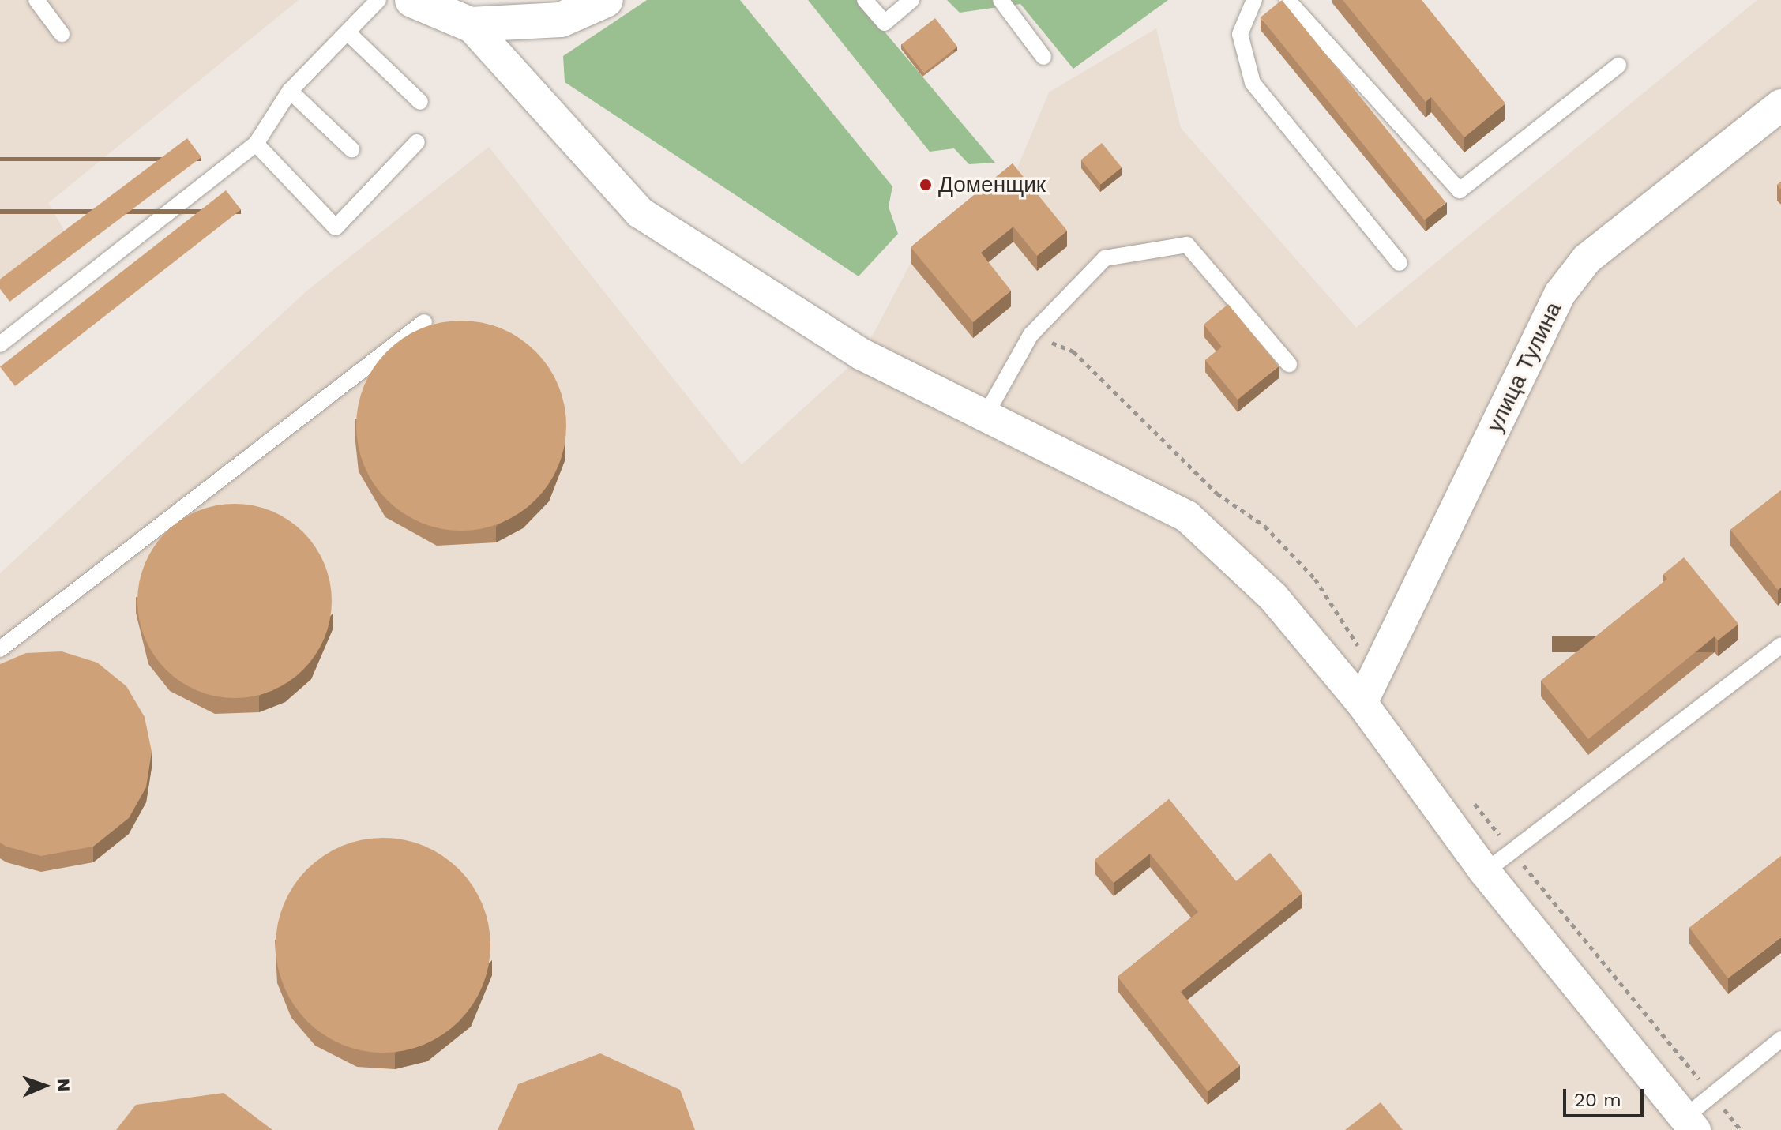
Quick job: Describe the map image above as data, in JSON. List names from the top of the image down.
{
  "streets": {
    "street": ["улица Тулина"]
  },
  "places": ["Доменщик"],
  "scale_bar": "20 m",
  "north": "right"
}
